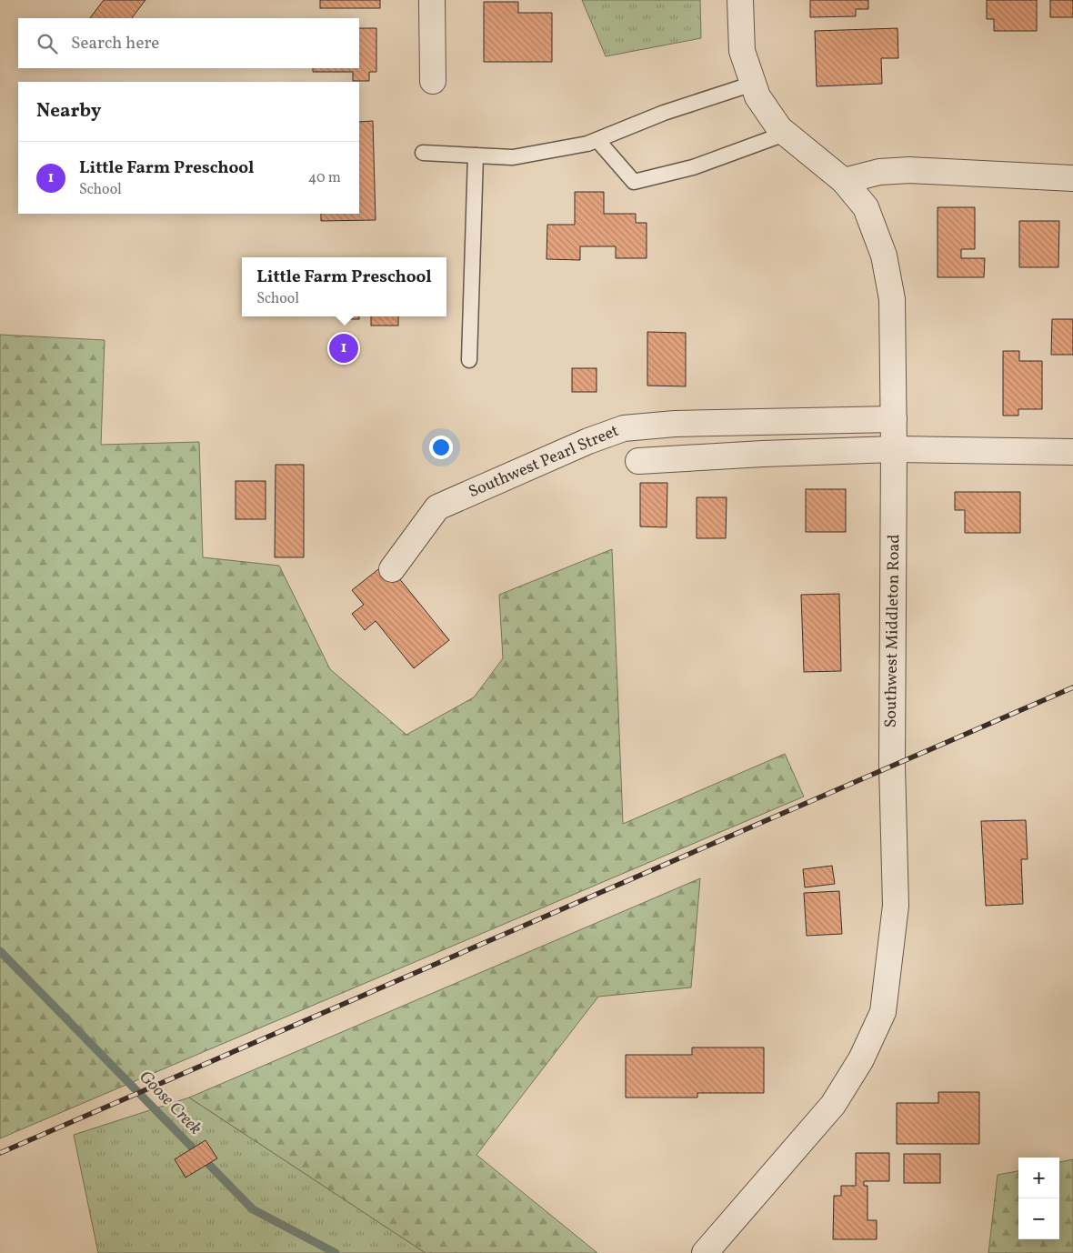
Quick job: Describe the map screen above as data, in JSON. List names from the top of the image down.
{
  "streets": {
    "street": ["Southwest Pearl Street", "Southwest Middleton Road"]
  },
  "crossings": [
    ["Southwest Pearl Street", "Southwest Middleton Road"]
  ],
  "water": ["Goose Creek"],
  "page": {
    "search": "Search here",
    "heading": "Nearby",
    "list": [
      {
        "mark": "1",
        "name": "Little Farm Preschool",
        "note": "School",
        "value": "40 m"
      }
    ],
    "popup": ["Little Farm Preschool", "School"],
    "pins": "1",
    "map_buttons": ["+", "−"]
  }
}
